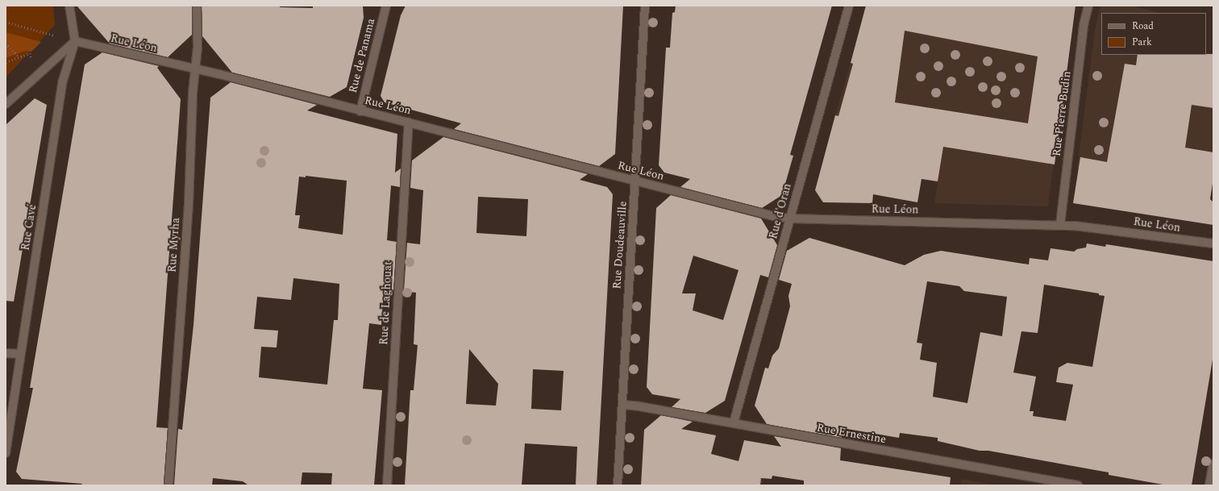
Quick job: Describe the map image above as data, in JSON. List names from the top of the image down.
{
  "streets": {
    "street": [
      "Rue Léon",
      "Rue de Panama",
      "Rue Pierre Budin",
      "Rue d'Oran",
      "Rue Cavé",
      "Rue Myrha",
      "Rue Doudeauville",
      "Rue de Laghouat",
      "Rue Ernestine"
    ]
  },
  "crossings": [
    ["Rue Léon", "Rue de Panama"],
    ["Rue Léon", "Rue Pierre Budin"],
    ["Rue Léon", "Rue d'Oran"],
    ["Rue Léon", "Rue Cavé"],
    ["Rue Léon", "Rue Myrha"],
    ["Rue Léon", "Rue Doudeauville"],
    ["Rue Léon", "Rue de Laghouat"],
    ["Rue d'Oran", "Rue Ernestine"],
    ["Rue Doudeauville", "Rue Ernestine"]
  ],
  "legend": ["Road", "Park"]
}
